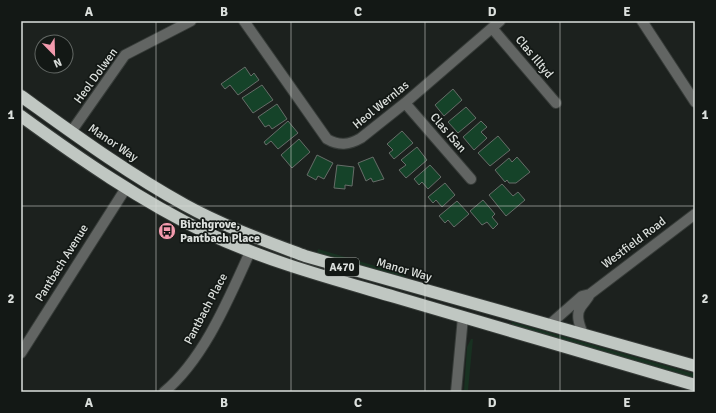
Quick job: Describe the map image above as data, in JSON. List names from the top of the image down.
{
  "streets": {
    "highway": ["Manor Way", "A470"],
    "street": [
      "Clas Illtyd",
      "Heol Dolwen",
      "Heol Wernlas",
      "Clas ISan",
      "Westfield Road",
      "Pantbach Avenue",
      "Pantbach Place"
    ]
  },
  "crossings": [
    ["Clas Illtyd", "Heol Wernlas"],
    ["Heol Dolwen", "Manor Way"],
    ["Heol Wernlas", "Clas ISan"],
    ["Manor Way", "Westfield Road"],
    ["Pantbach Avenue", "A470"],
    ["A470", "Pantbach Place"]
  ],
  "places": {
    "bus stop": ["Birchgrove, Pantbach Place"]
  },
  "north": "bottom right",
  "grid": {
    "columns": [
      "A",
      "B",
      "C",
      "D",
      "E"
    ],
    "rows": ["1", "2"]
  }
}
